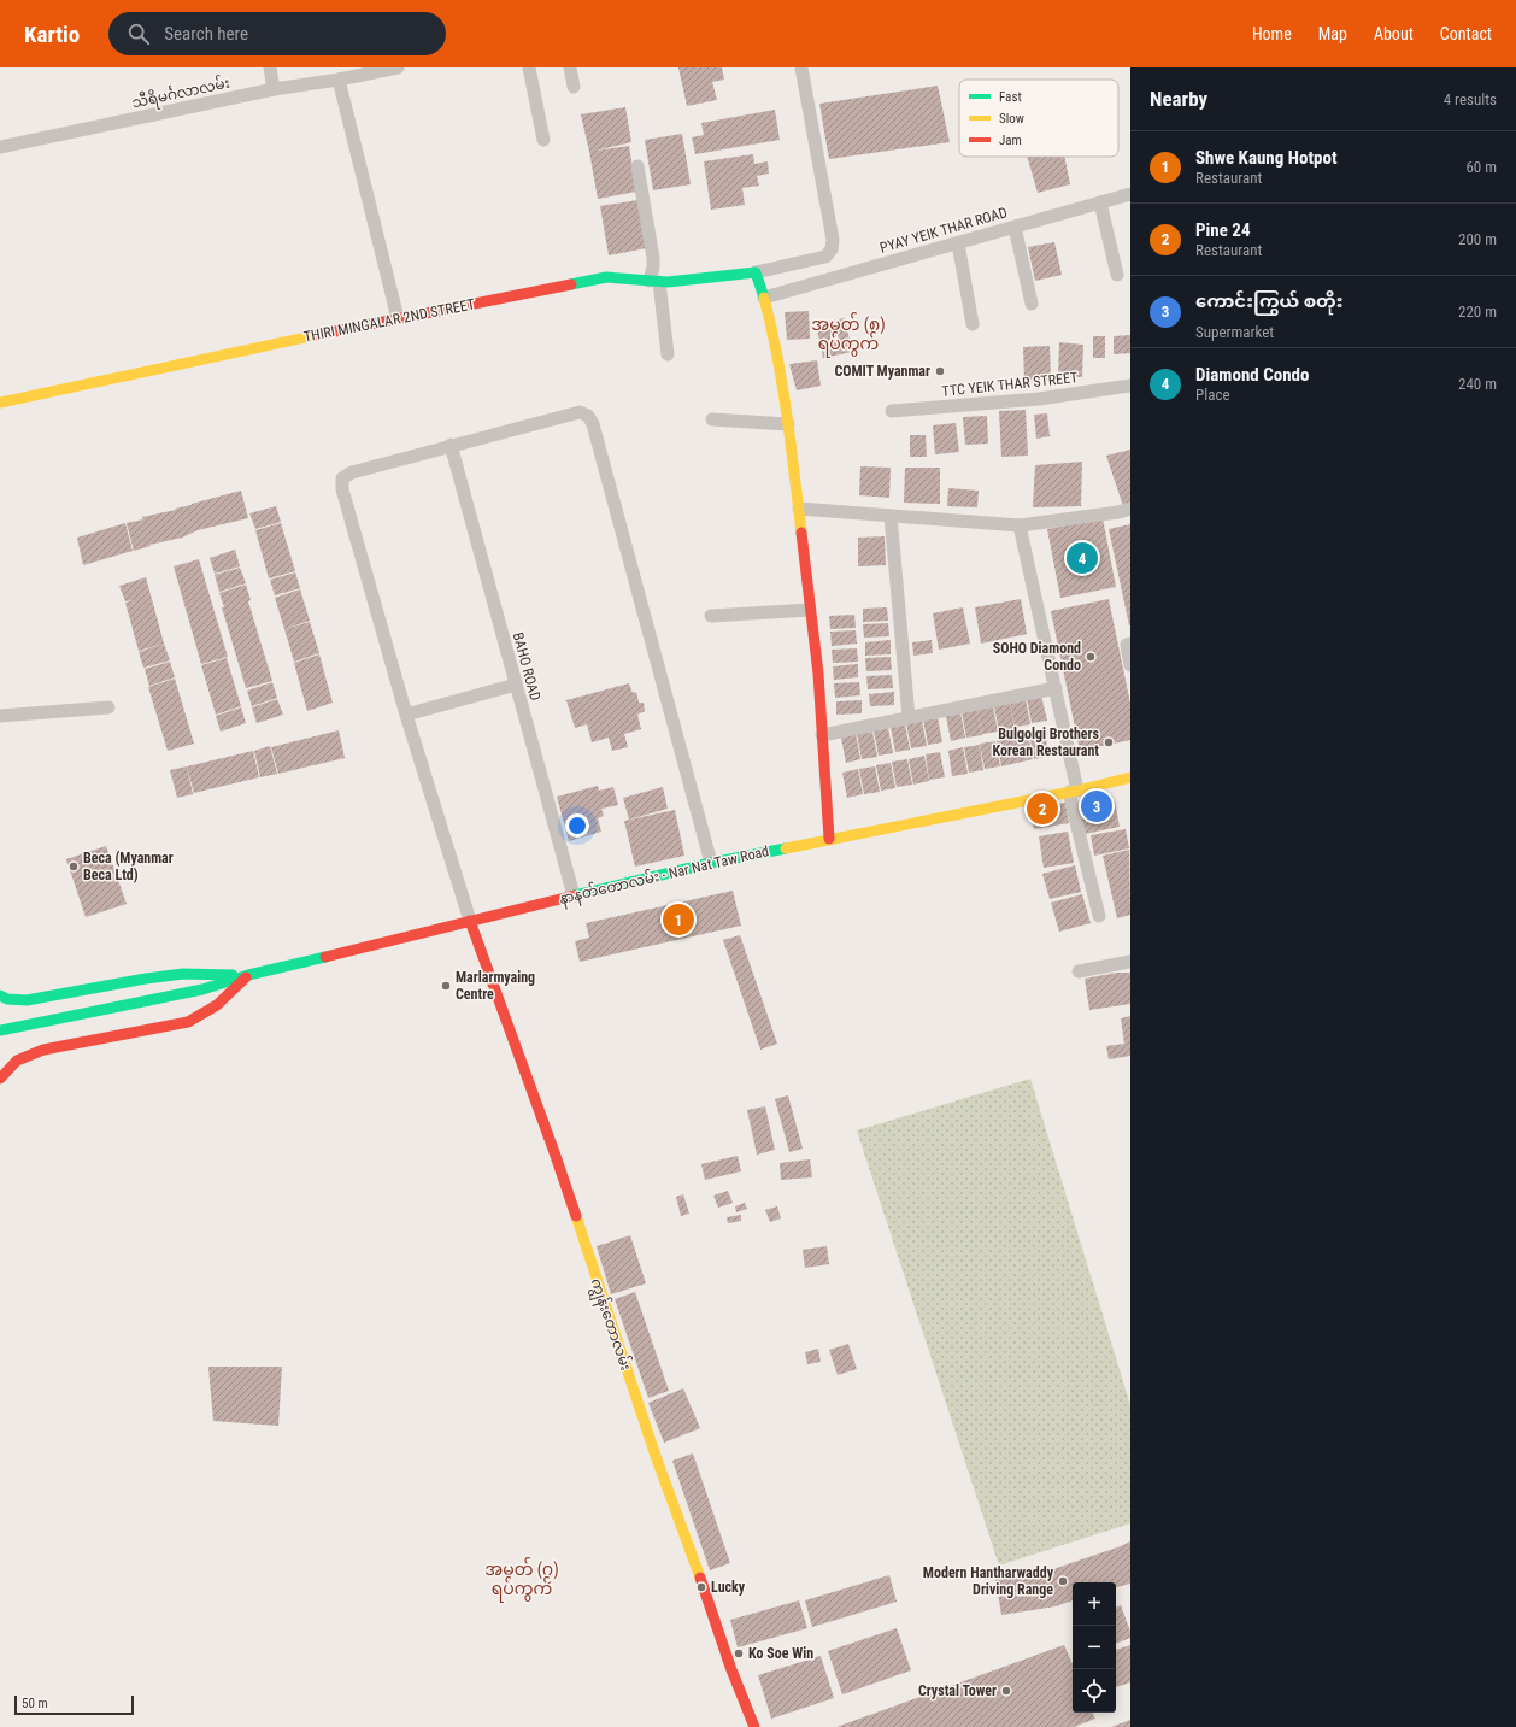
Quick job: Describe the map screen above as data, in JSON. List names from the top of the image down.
{
  "streets": {
    "street": [
      "သီရိမင်္ဂလာလမ်း",
      "PYAY YEIK THAR ROAD",
      "THIRI MINGALAR 2ND STREET",
      "TTC YEIK THAR STREET",
      "BAHO ROAD",
      "နာနတ်တောလမ်း - Nar Nat Taw Road",
      "ကျွန်းတောလမ်း"
    ]
  },
  "crossings": [
    ["BAHO ROAD", "နာနတ်တောလမ်း - Nar Nat Taw Road"],
    ["နာနတ်တောလမ်း - Nar Nat Taw Road", "ကျွန်းတောလမ်း"]
  ],
  "districts": ["အမှတ် (၈) ရပ်ကွက်", "အမှတ် (၇) ရပ်ကွက်"],
  "places": [
    "COMIT Myanmar",
    "SOHO Diamond Condo",
    "Bulgolgi Brothers Korean Restaurant",
    "Beca (Myanmar Beca Ltd)",
    "Marlarmyaing Centre",
    "Modern Hantharwaddy Driving Range",
    "Lucky",
    "Ko Soe Win",
    "Crystal Tower"
  ],
  "legend": ["Fast", "Slow", "Jam"],
  "scale_bar": "50 m",
  "page": {
    "header": "Kartio",
    "search": "Search here",
    "nav": [
      "Home",
      "Map",
      "About",
      "Contact"
    ],
    "heading": ["Nearby", "4 results"],
    "list": [
      {
        "mark": "1",
        "name": "Shwe Kaung Hotpot",
        "note": "Restaurant",
        "value": "60 m"
      },
      {
        "mark": "2",
        "name": "Pine 24",
        "note": "Restaurant",
        "value": "200 m"
      },
      {
        "mark": "3",
        "name": "ကောင်းကြွယ် စတိုး",
        "note": "Supermarket",
        "value": "220 m"
      },
      {
        "mark": "4",
        "name": "Diamond Condo",
        "note": "Place",
        "value": "240 m"
      }
    ],
    "pins": [
      "4",
      "3",
      "2",
      "1"
    ],
    "map_buttons": ["+", "−"],
    "scale": "50 m"
  }
}
